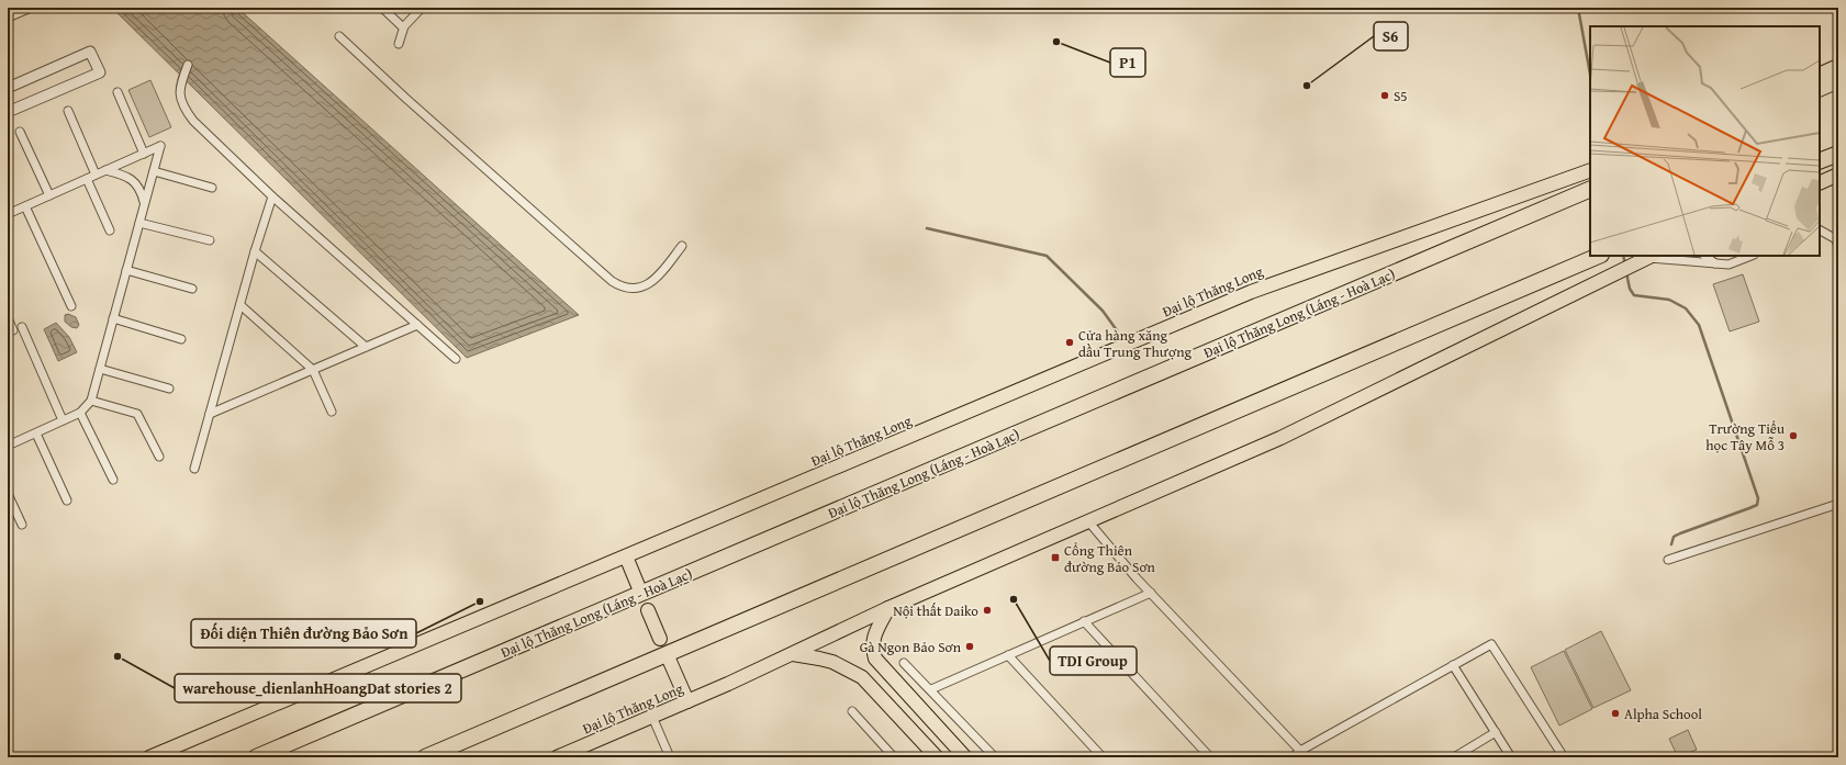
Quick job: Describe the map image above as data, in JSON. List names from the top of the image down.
{
  "streets": {
    "highway": ["Đại lộ Thăng Long (Láng - Hoà Lạc)"],
    "main road": ["Đại lộ Thăng Long"]
  },
  "places": {
    "other": [
      "P1",
      "S6",
      "S5",
      "Cửa hàng xăng dầu Trung Thượng",
      "Trường Tiểu học Tây Mỗ 3",
      "TDI Group",
      "Đối diện Thiên đường Bảo Sơn",
      "Nội thất Daiko",
      "Gà Ngon Bảo Sơn",
      "warehouse_dienlanhHoangDat stories 2",
      "Alpha School"
    ],
    "transit": ["Cổng Thiên đường Bảo Sơn"]
  }
}
